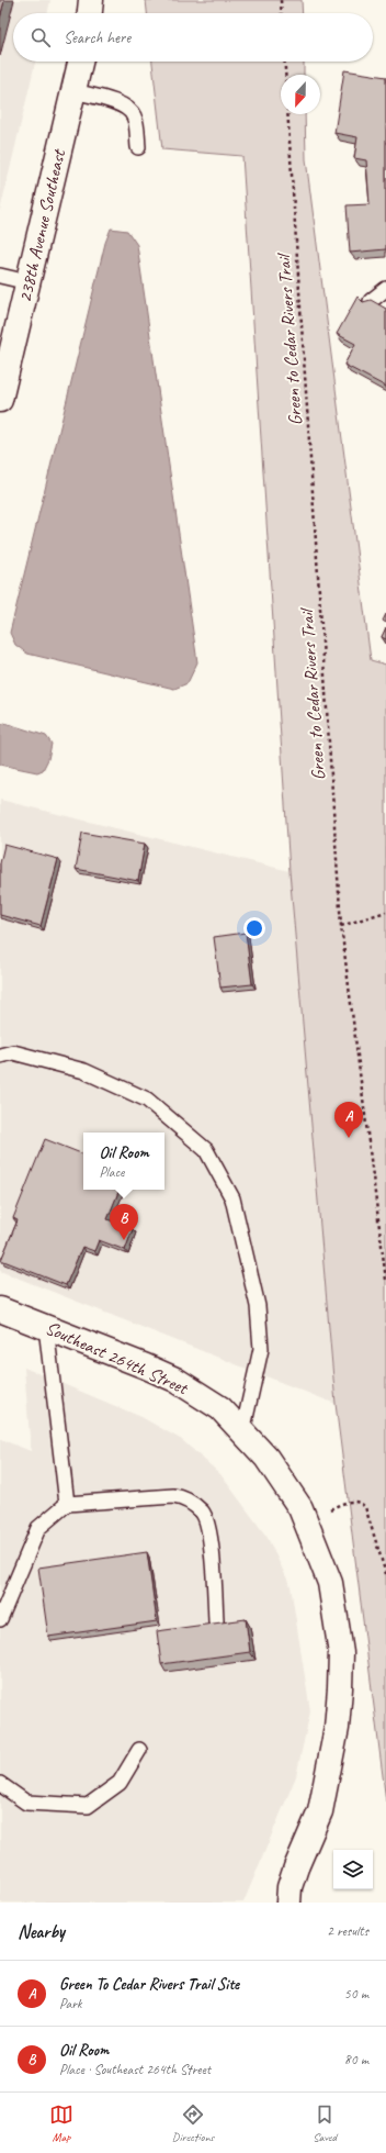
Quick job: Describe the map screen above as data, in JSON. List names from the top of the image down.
{
  "streets": {
    "street": ["238th Avenue Southeast", "Southeast 264th Street"],
    "path": ["Green to Cedar Rivers Trail"]
  },
  "north": "bottom",
  "page": {
    "search": "Search here",
    "pins": ["A", "B"],
    "popup": ["Oil Room", "Place"],
    "heading": ["Nearby", "2 results"],
    "list": [
      {
        "mark": "A",
        "name": "Green To Cedar Rivers Trail Site",
        "note": "Park",
        "value": "50 m"
      },
      {
        "mark": "B",
        "name": "Oil Room",
        "note": "Place · Southeast 264th Street",
        "value": "80 m"
      }
    ],
    "nav": ["Map", "Directions", "Saved"]
  }
}
